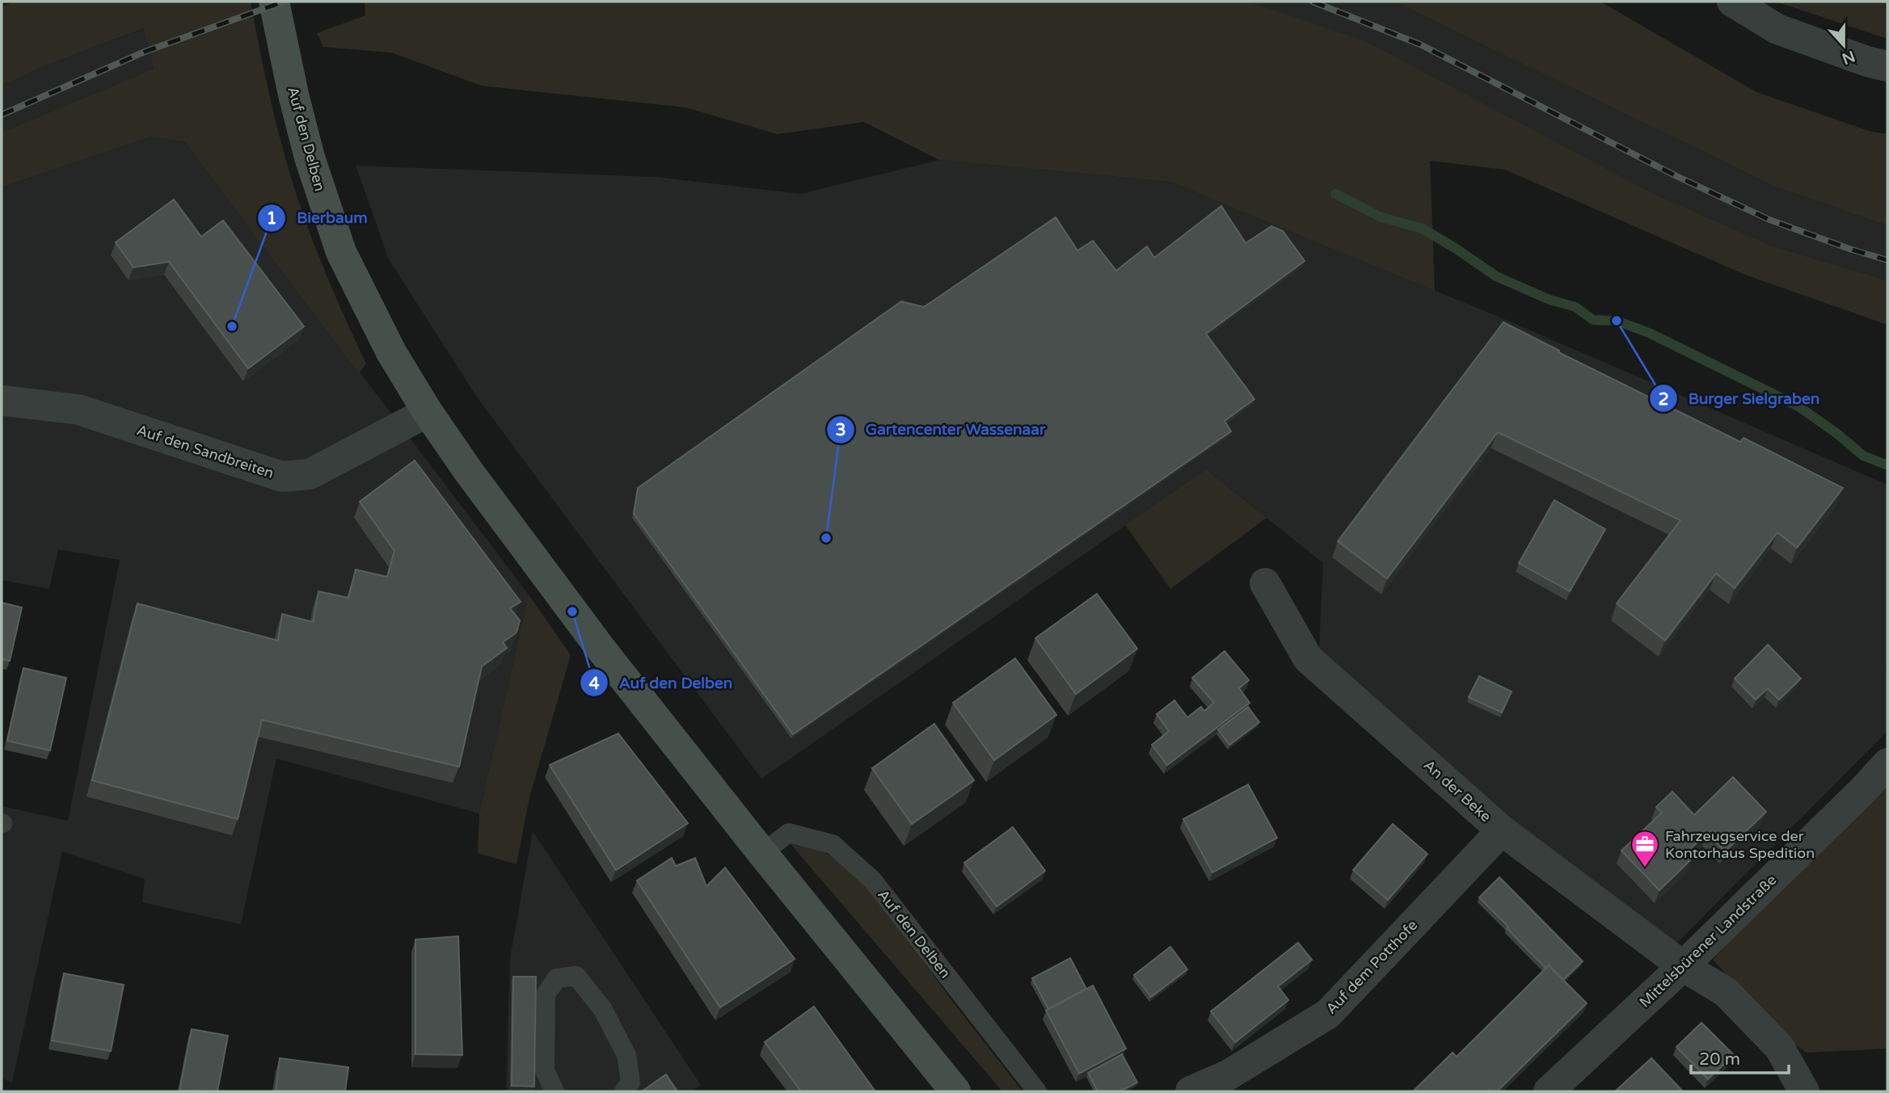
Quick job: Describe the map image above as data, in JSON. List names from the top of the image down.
{
  "streets": {
    "main road": ["Auf den Delben"],
    "street": [
      "Auf den Sandbreiten",
      "An der Beke",
      "Mittelsbürener Landstraße",
      "Auf dem Potthofe"
    ]
  },
  "crossings": [
    ["Auf den Delben", "Auf den Sandbreiten"],
    ["An der Beke", "Mittelsbürener Landstraße"],
    ["An der Beke", "Auf dem Potthofe"]
  ],
  "places": {
    "other": [
      "Burger Sielgraben",
      "Bierbaum",
      "Gartencenter Wassenaar",
      "Auf den Delben"
    ],
    "office": ["Fahrzeugservice der Kontorhaus Spedition"]
  },
  "scale_bar": "20 m",
  "north": "bottom"
}
